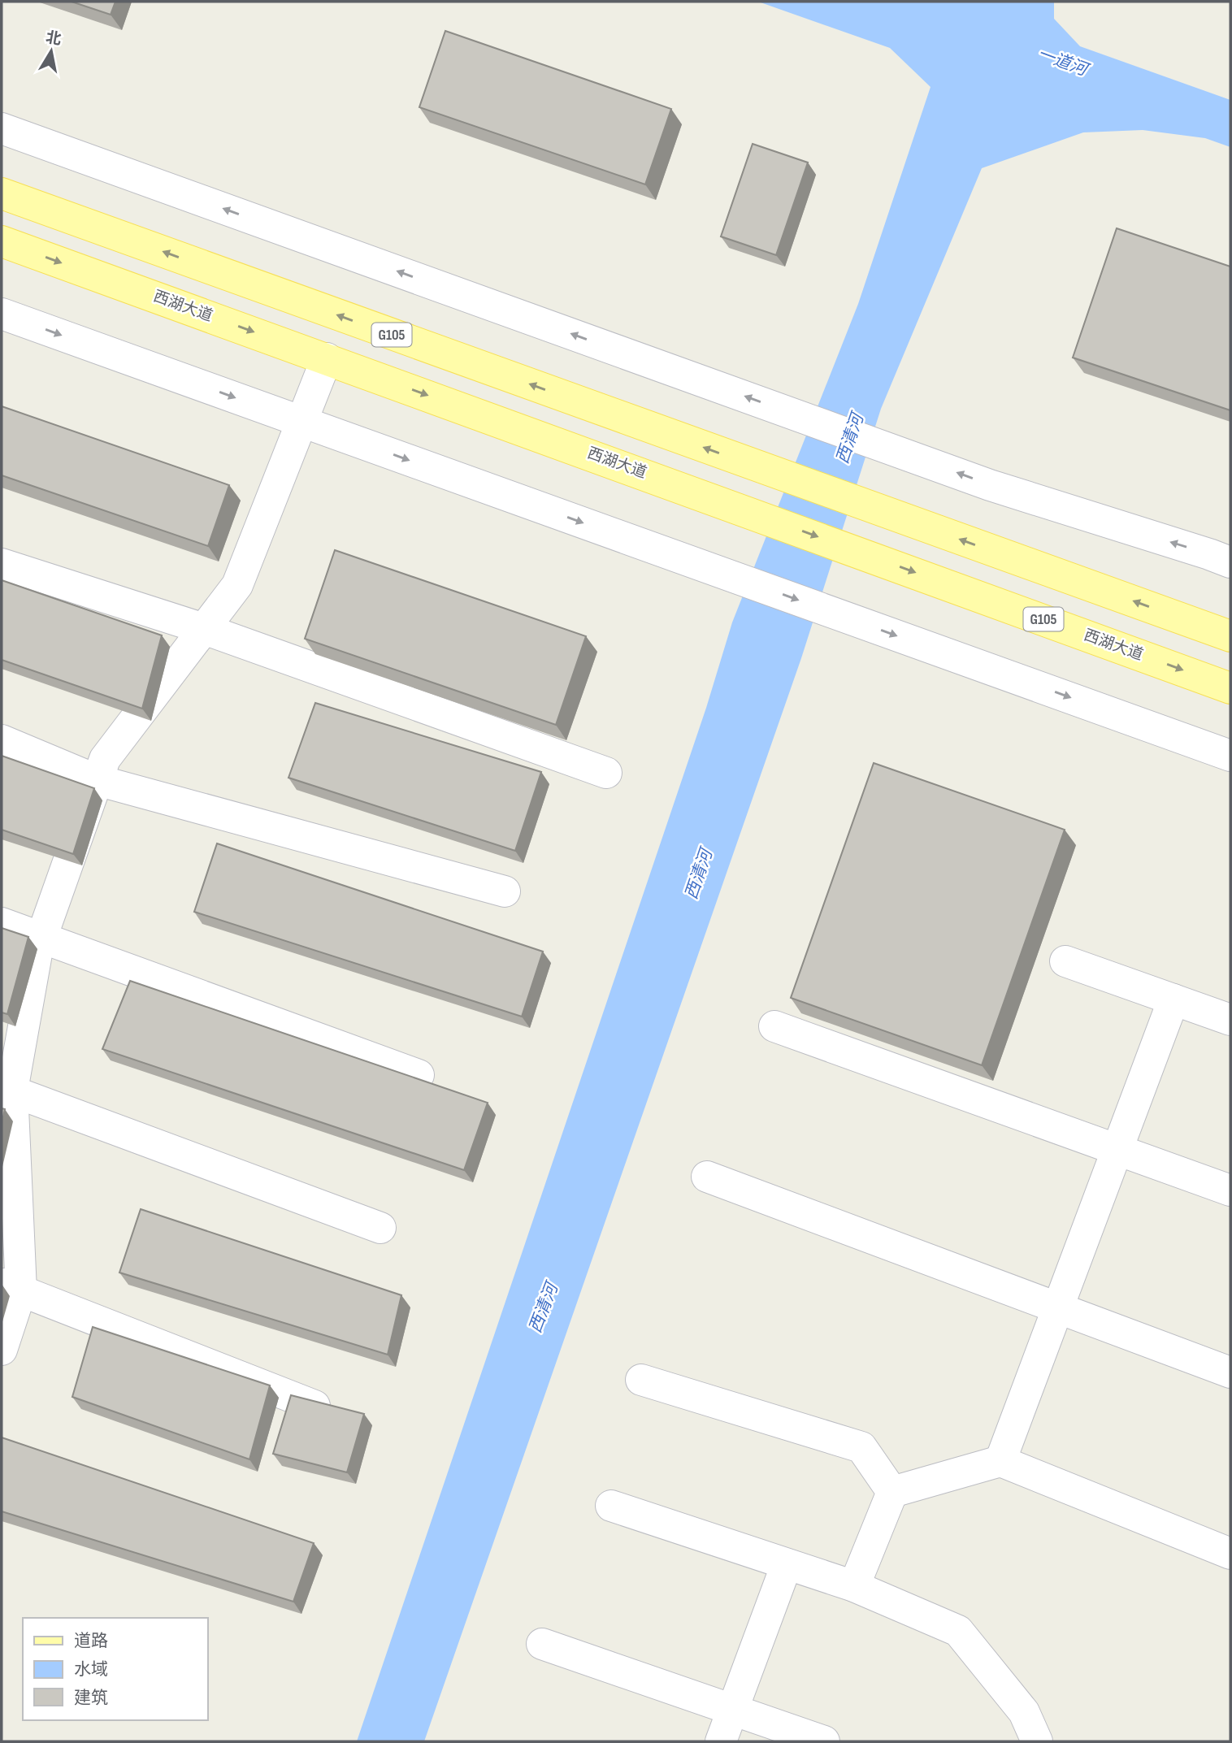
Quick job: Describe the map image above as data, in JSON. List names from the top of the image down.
{
  "streets": {
    "main road": ["西湖大道", "G105"]
  },
  "water": ["一道河", "西清河"],
  "legend": ["道路", "水域", "建筑"],
  "north": "top"
}
